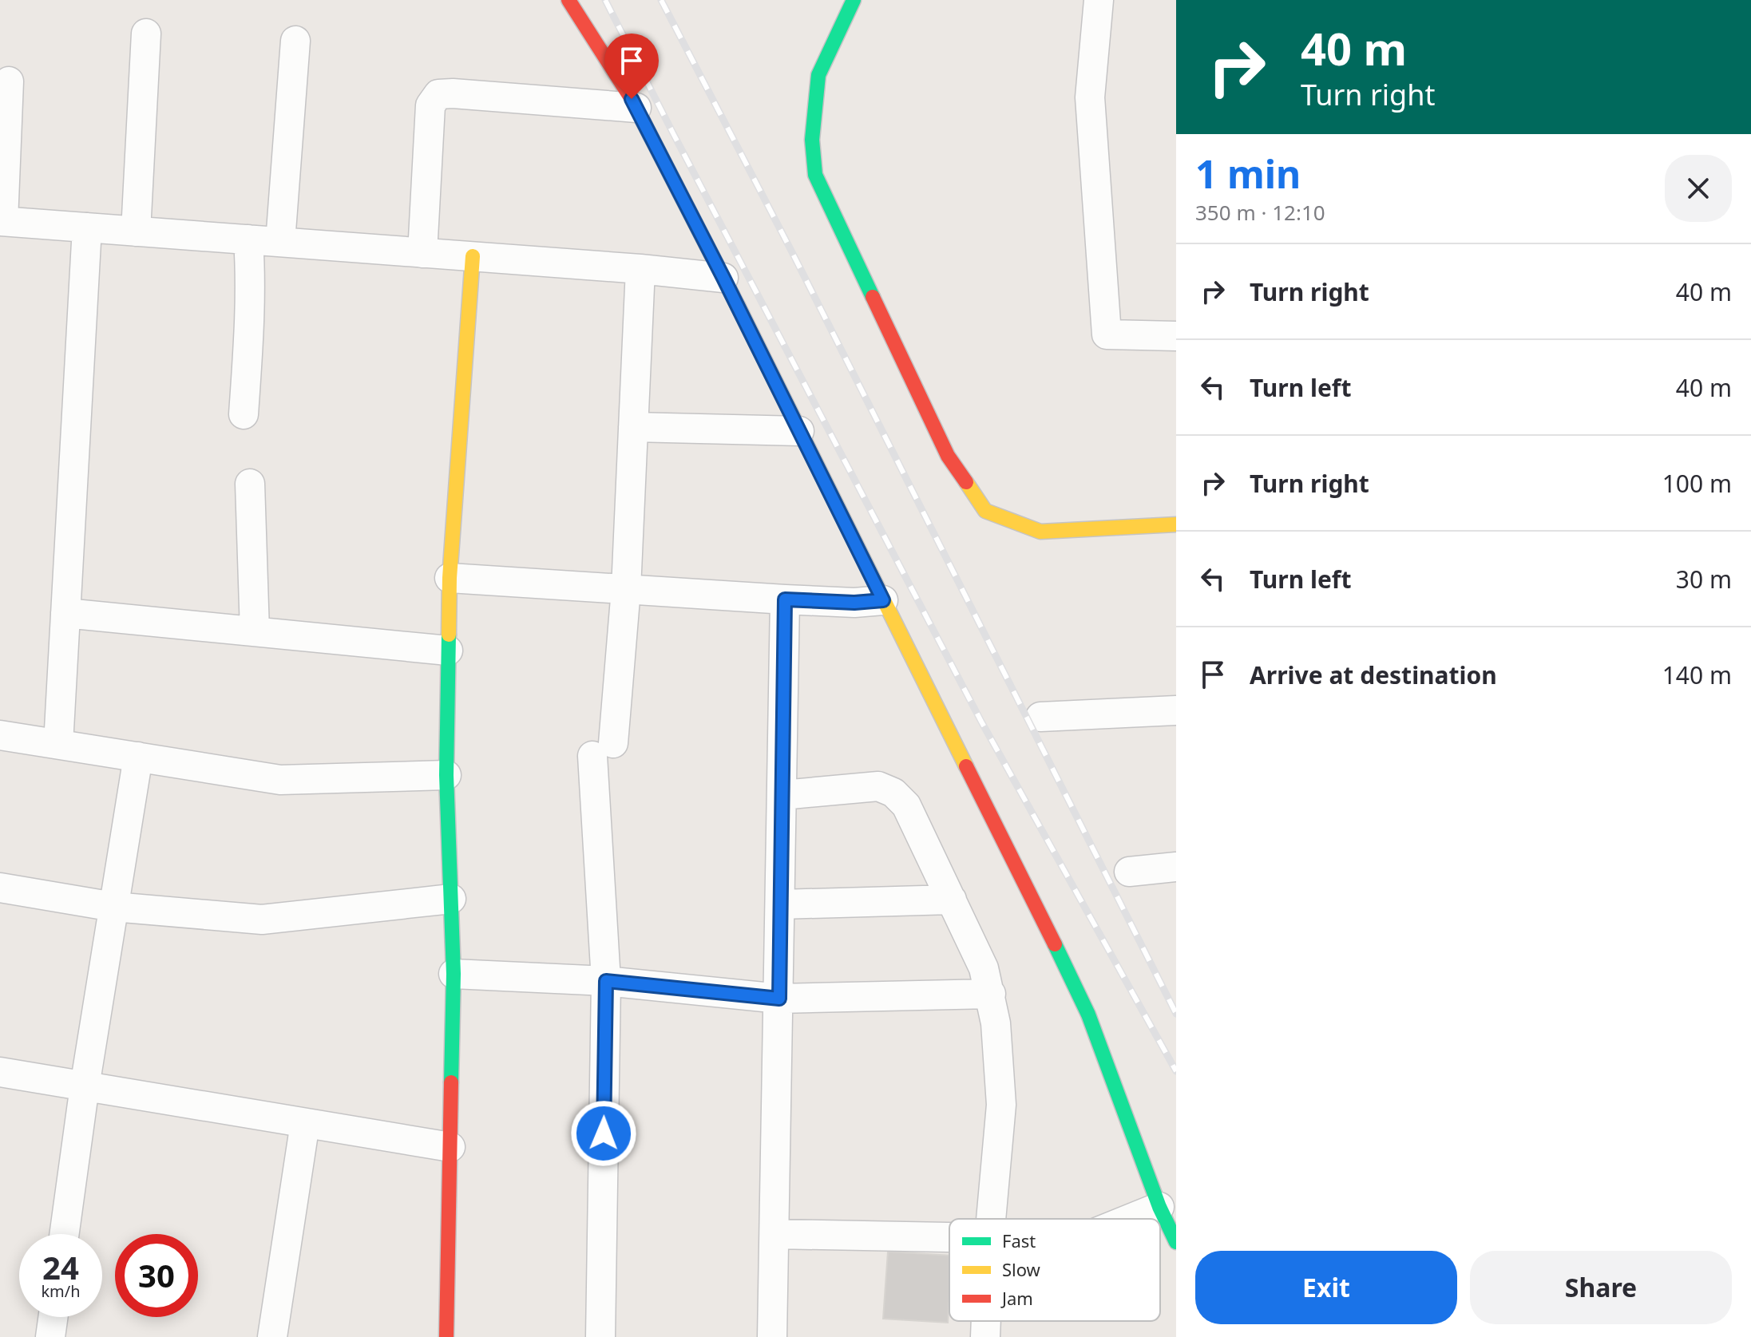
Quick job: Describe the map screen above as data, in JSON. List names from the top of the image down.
{
  "legend": ["Fast", "Slow", "Jam"],
  "page": {
    "turn": ["40 m", "Turn right"],
    "heading": ["1 min", "350 m · 12:10"],
    "list": [
      {
        "name": "Turn right",
        "value": "40 m"
      },
      {
        "name": "Turn left",
        "value": "40 m"
      },
      {
        "name": "Turn right",
        "value": "100 m"
      },
      {
        "name": "Turn left",
        "value": "30 m"
      },
      {
        "name": "Arrive at destination",
        "value": "140 m"
      }
    ],
    "speed": "24 km/h",
    "limit": "30",
    "buttons": ["Exit", "Share"]
  }
}
